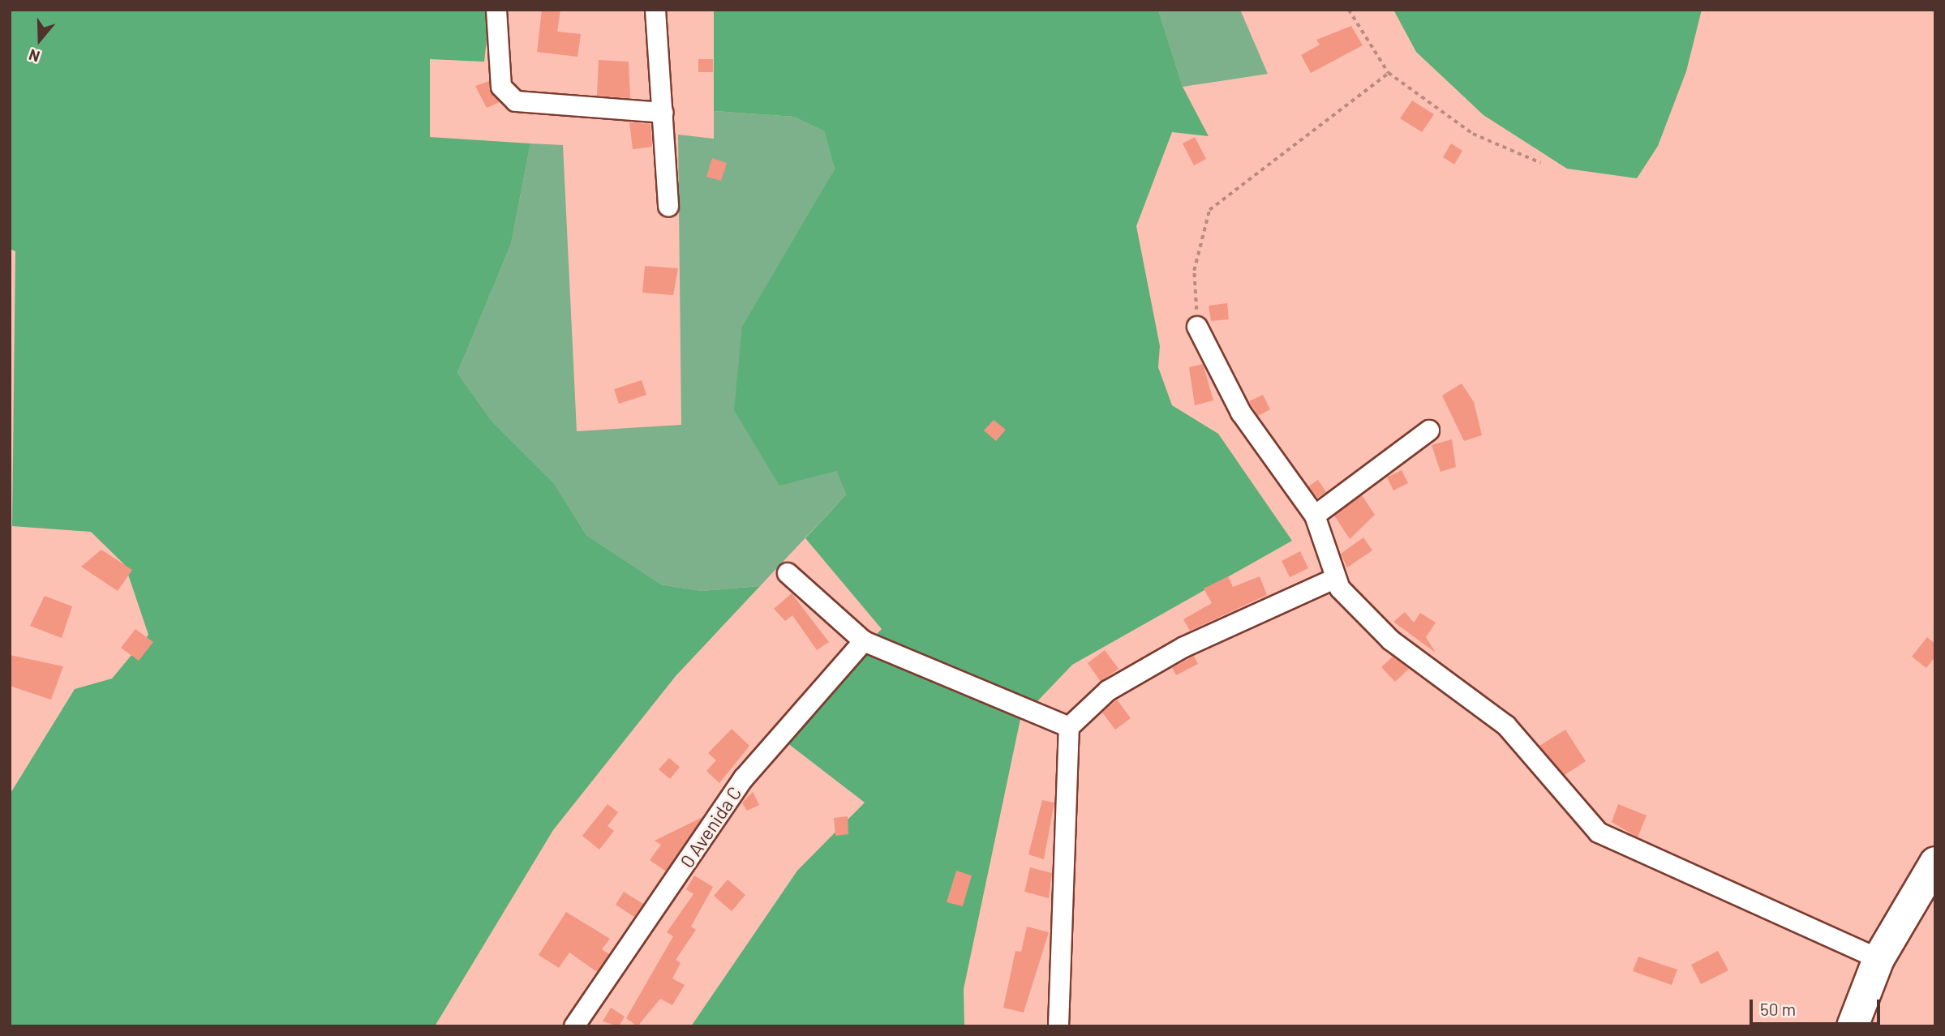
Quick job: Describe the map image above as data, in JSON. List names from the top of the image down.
{
  "streets": {
    "street": ["0 Avenida C"]
  },
  "scale_bar": "50 m",
  "north": "bottom"
}
